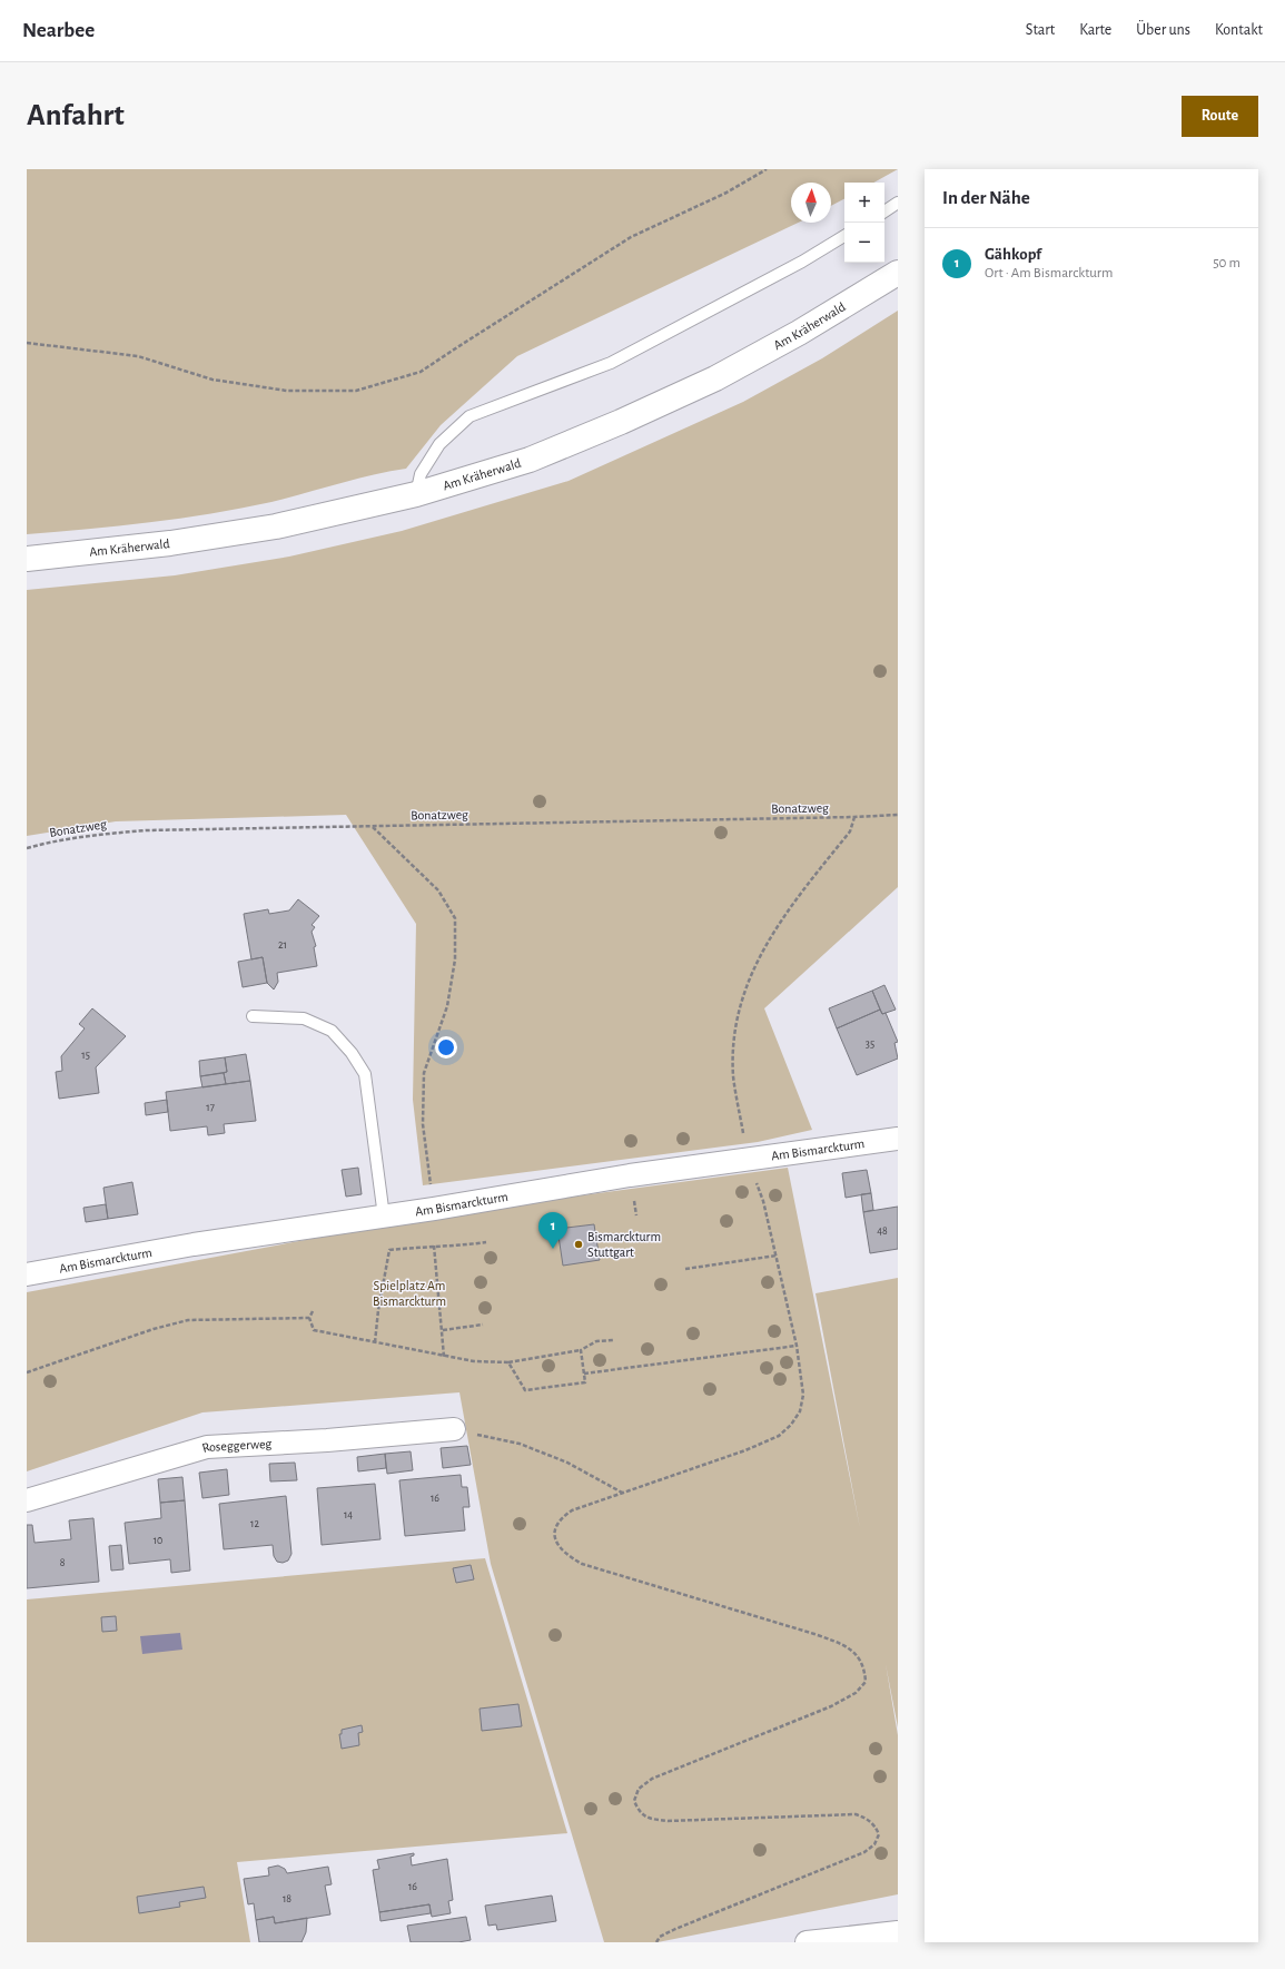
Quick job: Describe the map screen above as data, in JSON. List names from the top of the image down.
{
  "streets": {
    "main road": ["Am Kräherwald"],
    "street": ["Am Bismarckturm", "Roseggerweg"],
    "path": ["Bonatzweg"]
  },
  "parks": ["Spielplatz Am Bismarckturm"],
  "places": ["Bismarckturm Stuttgart"],
  "house_numbers": [
    "21",
    "35",
    "15",
    "17",
    "48",
    "16",
    "14",
    "12",
    "10",
    "8",
    "16",
    "18"
  ],
  "north": "top",
  "page": {
    "header": "Nearbee",
    "nav": [
      "Start",
      "Karte",
      "Über uns",
      "Kontakt"
    ],
    "buttons": "Route",
    "title": "Anfahrt",
    "heading": "In der Nähe",
    "map_buttons": ["+", "−"],
    "list": [
      {
        "mark": "1",
        "name": "Gähkopf",
        "note": "Ort · Am Bismarckturm",
        "value": "50 m"
      }
    ],
    "pins": "1"
  }
}
